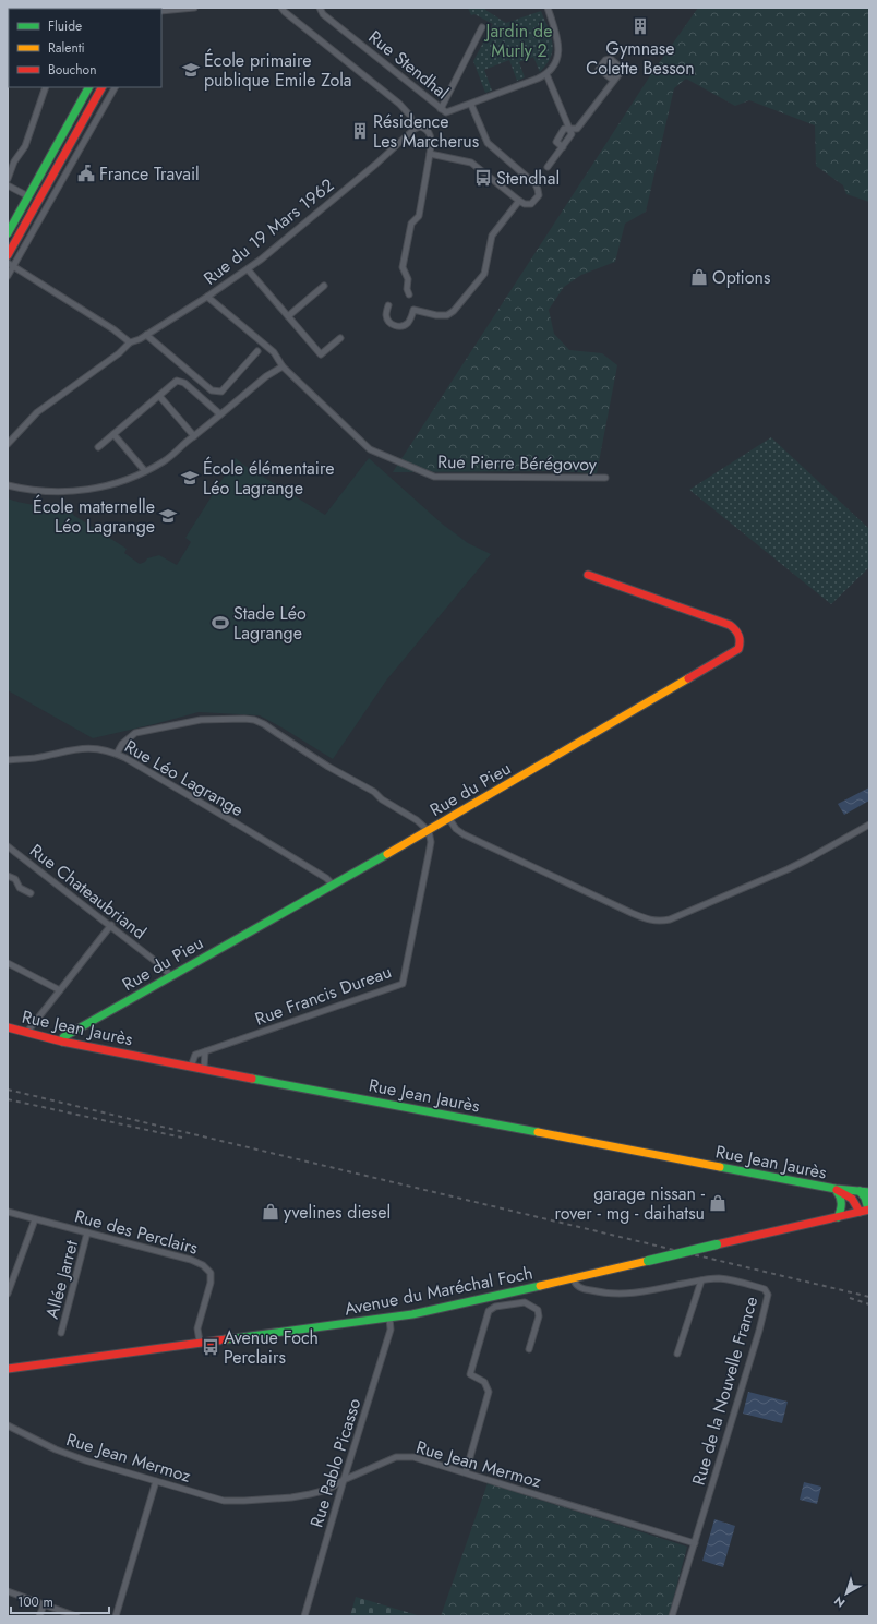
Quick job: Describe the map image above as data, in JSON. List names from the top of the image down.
{
  "streets": {
    "main road": ["Rue du Pieu", "Rue Jean Jaurès", "Avenue du Maréchal Foch"],
    "street": [
      "Rue Stendhal",
      "Rue du 19 Mars 1962",
      "Rue Pierre Bérégovoy",
      "Rue Léo Lagrange",
      "Rue Chateaubriand",
      "Rue Francis Dureau",
      "Rue des Perclairs",
      "Allée Jarret",
      "Rue de la Nouvelle France",
      "Rue Jean Mermoz",
      "Rue Pablo Picasso"
    ]
  },
  "crossings": [
    ["Rue du 19 Mars 1962", "Rue Pierre Bérégovoy"],
    ["Rue Léo Lagrange", "Rue du Pieu"],
    ["Rue du Pieu", "Rue Chateaubriand"],
    ["Rue du Pieu", "Rue Francis Dureau"],
    ["Rue du Pieu", "Rue Jean Jaurès"],
    ["Rue Francis Dureau", "Rue Jean Jaurès"],
    ["Rue des Perclairs", "Allée Jarret"],
    ["Rue des Perclairs", "Avenue du Maréchal Foch"],
    ["Avenue du Maréchal Foch", "Rue de la Nouvelle France"],
    ["Avenue du Maréchal Foch", "Rue Pablo Picasso"],
    ["Rue de la Nouvelle France", "Rue Jean Mermoz"],
    ["Rue Jean Mermoz", "Rue Pablo Picasso"]
  ],
  "parks": ["Jardin de Murly 2"],
  "places": {
    "building": ["Gymnase Colette Besson", "Résidence Les Marcherus"],
    "school or university": ["École primaire publique Emile Zola", "École élémentaire Léo Lagrange", "École maternelle Léo Lagrange"],
    "public building": ["France Travail"],
    "bus stop": ["Stendhal", "Avenue Foch Perclairs"],
    "shop": ["Options", "garage nissan - rover - mg - daihatsu", "yvelines diesel"],
    "sports": ["Stade Léo Lagrange"]
  },
  "legend": ["Fluide", "Ralenti", "Bouchon"],
  "scale_bar": "100 m",
  "north": "bottom left"
}
